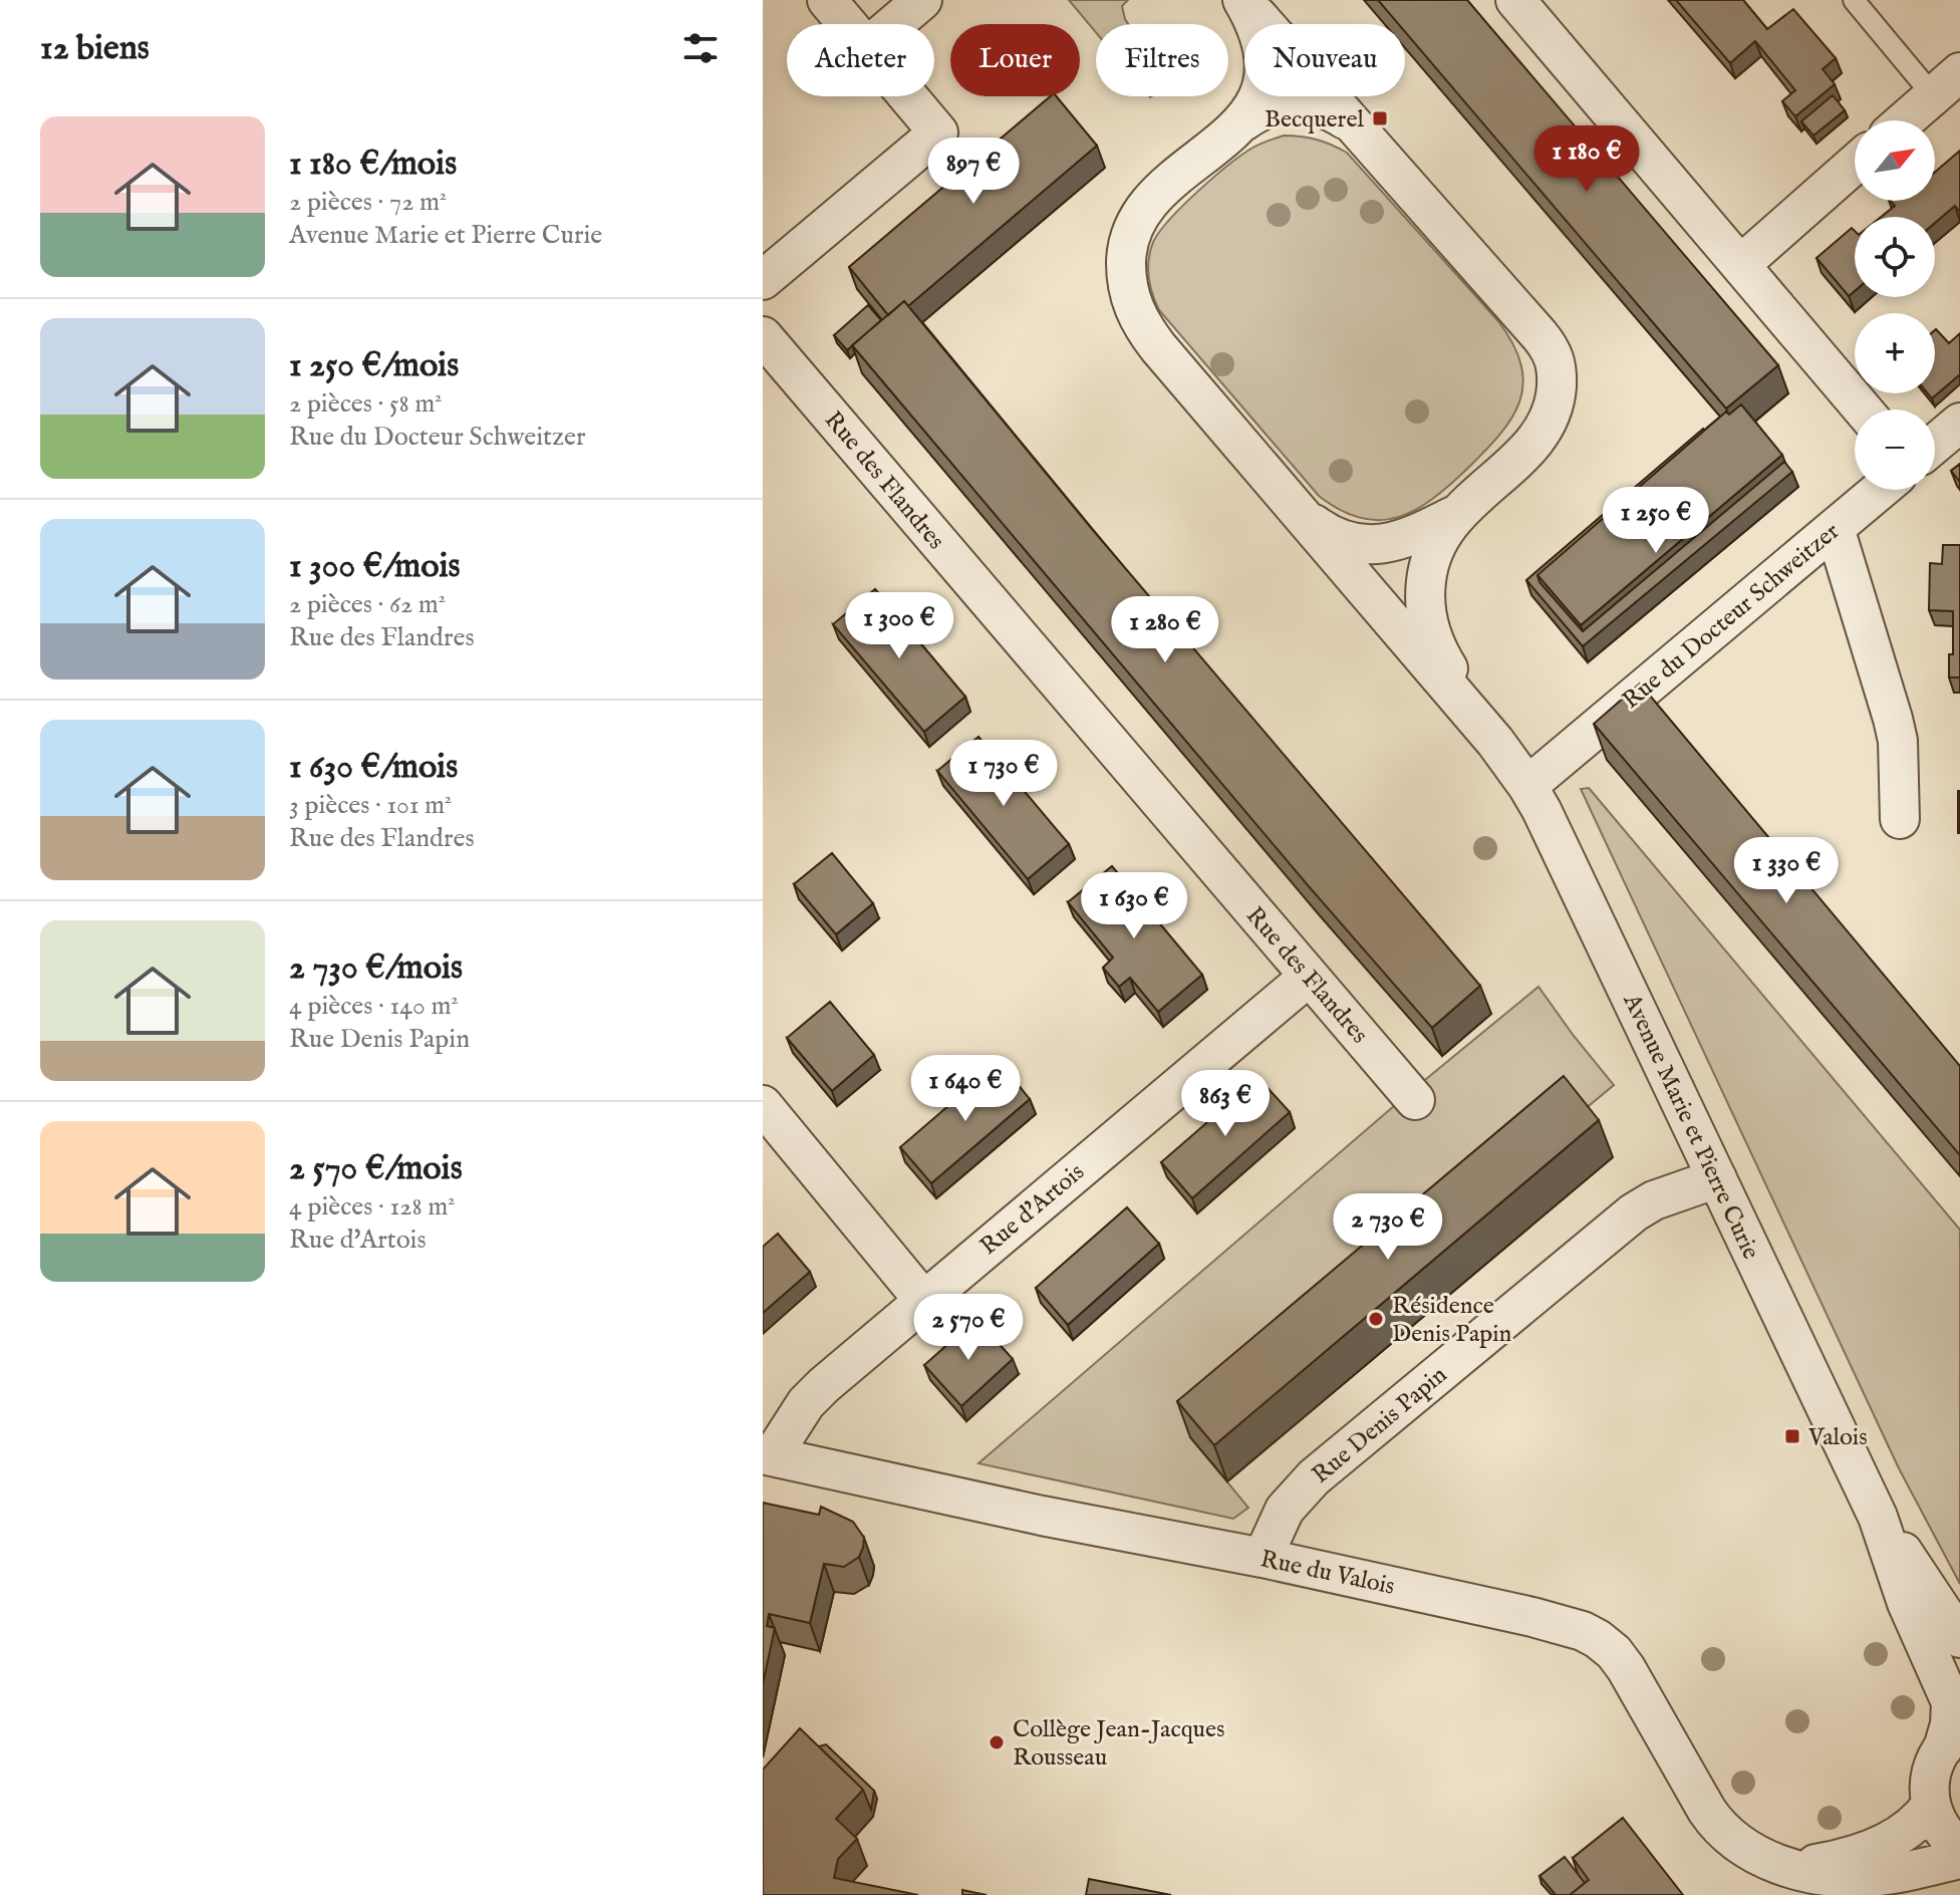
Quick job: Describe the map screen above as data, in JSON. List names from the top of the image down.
{
  "streets": {
    "street": [
      "Rue des Flandres",
      "Rue du Docteur Schweitzer",
      "Avenue Marie et Pierre Curie",
      "Rue d'Artois",
      "Rue Denis Papin",
      "Rue du Valois"
    ]
  },
  "crossings": [
    ["Rue des Flandres", "Rue d'Artois"],
    ["Rue du Docteur Schweitzer", "Avenue Marie et Pierre Curie"],
    ["Avenue Marie et Pierre Curie", "Rue Denis Papin"],
    ["Avenue Marie et Pierre Curie", "Rue du Valois"],
    ["Rue d'Artois", "Rue du Valois"],
    ["Rue Denis Papin", "Rue du Valois"]
  ],
  "places": {
    "transit": ["Becquerel", "Valois"],
    "other": ["Résidence Denis Papin", "Collège Jean-Jacques Rousseau"]
  },
  "north": "top right",
  "page": {
    "heading": "12 biens",
    "chip": [
      "Acheter",
      "Louer",
      "Filtres",
      "Nouveau"
    ],
    "list": [
      {
        "name": "1 180 €/mois",
        "note": "2 pièces · 72 m² · Avenue Marie et Pierre Curie"
      },
      {
        "name": "1 250 €/mois",
        "note": "2 pièces · 58 m² · Rue du Docteur Schweitzer"
      },
      {
        "name": "1 300 €/mois",
        "note": "2 pièces · 62 m² · Rue des Flandres"
      },
      {
        "name": "1 630 €/mois",
        "note": "3 pièces · 101 m² · Rue des Flandres"
      },
      {
        "name": "2 730 €/mois",
        "note": "4 pièces · 140 m² · Rue Denis Papin"
      },
      {
        "name": "2 570 €/mois",
        "note": "4 pièces · 128 m² · Rue d'Artois"
      }
    ],
    "map_buttons": ["+", "−"],
    "price": [
      "1 180 €",
      "897 €",
      "1 250 €",
      "1 300 €",
      "1 280 €",
      "1 730 €",
      "1 330 €",
      "1 630 €",
      "1 640 €",
      "863 €",
      "2 730 €",
      "2 570 €"
    ]
  }
}
